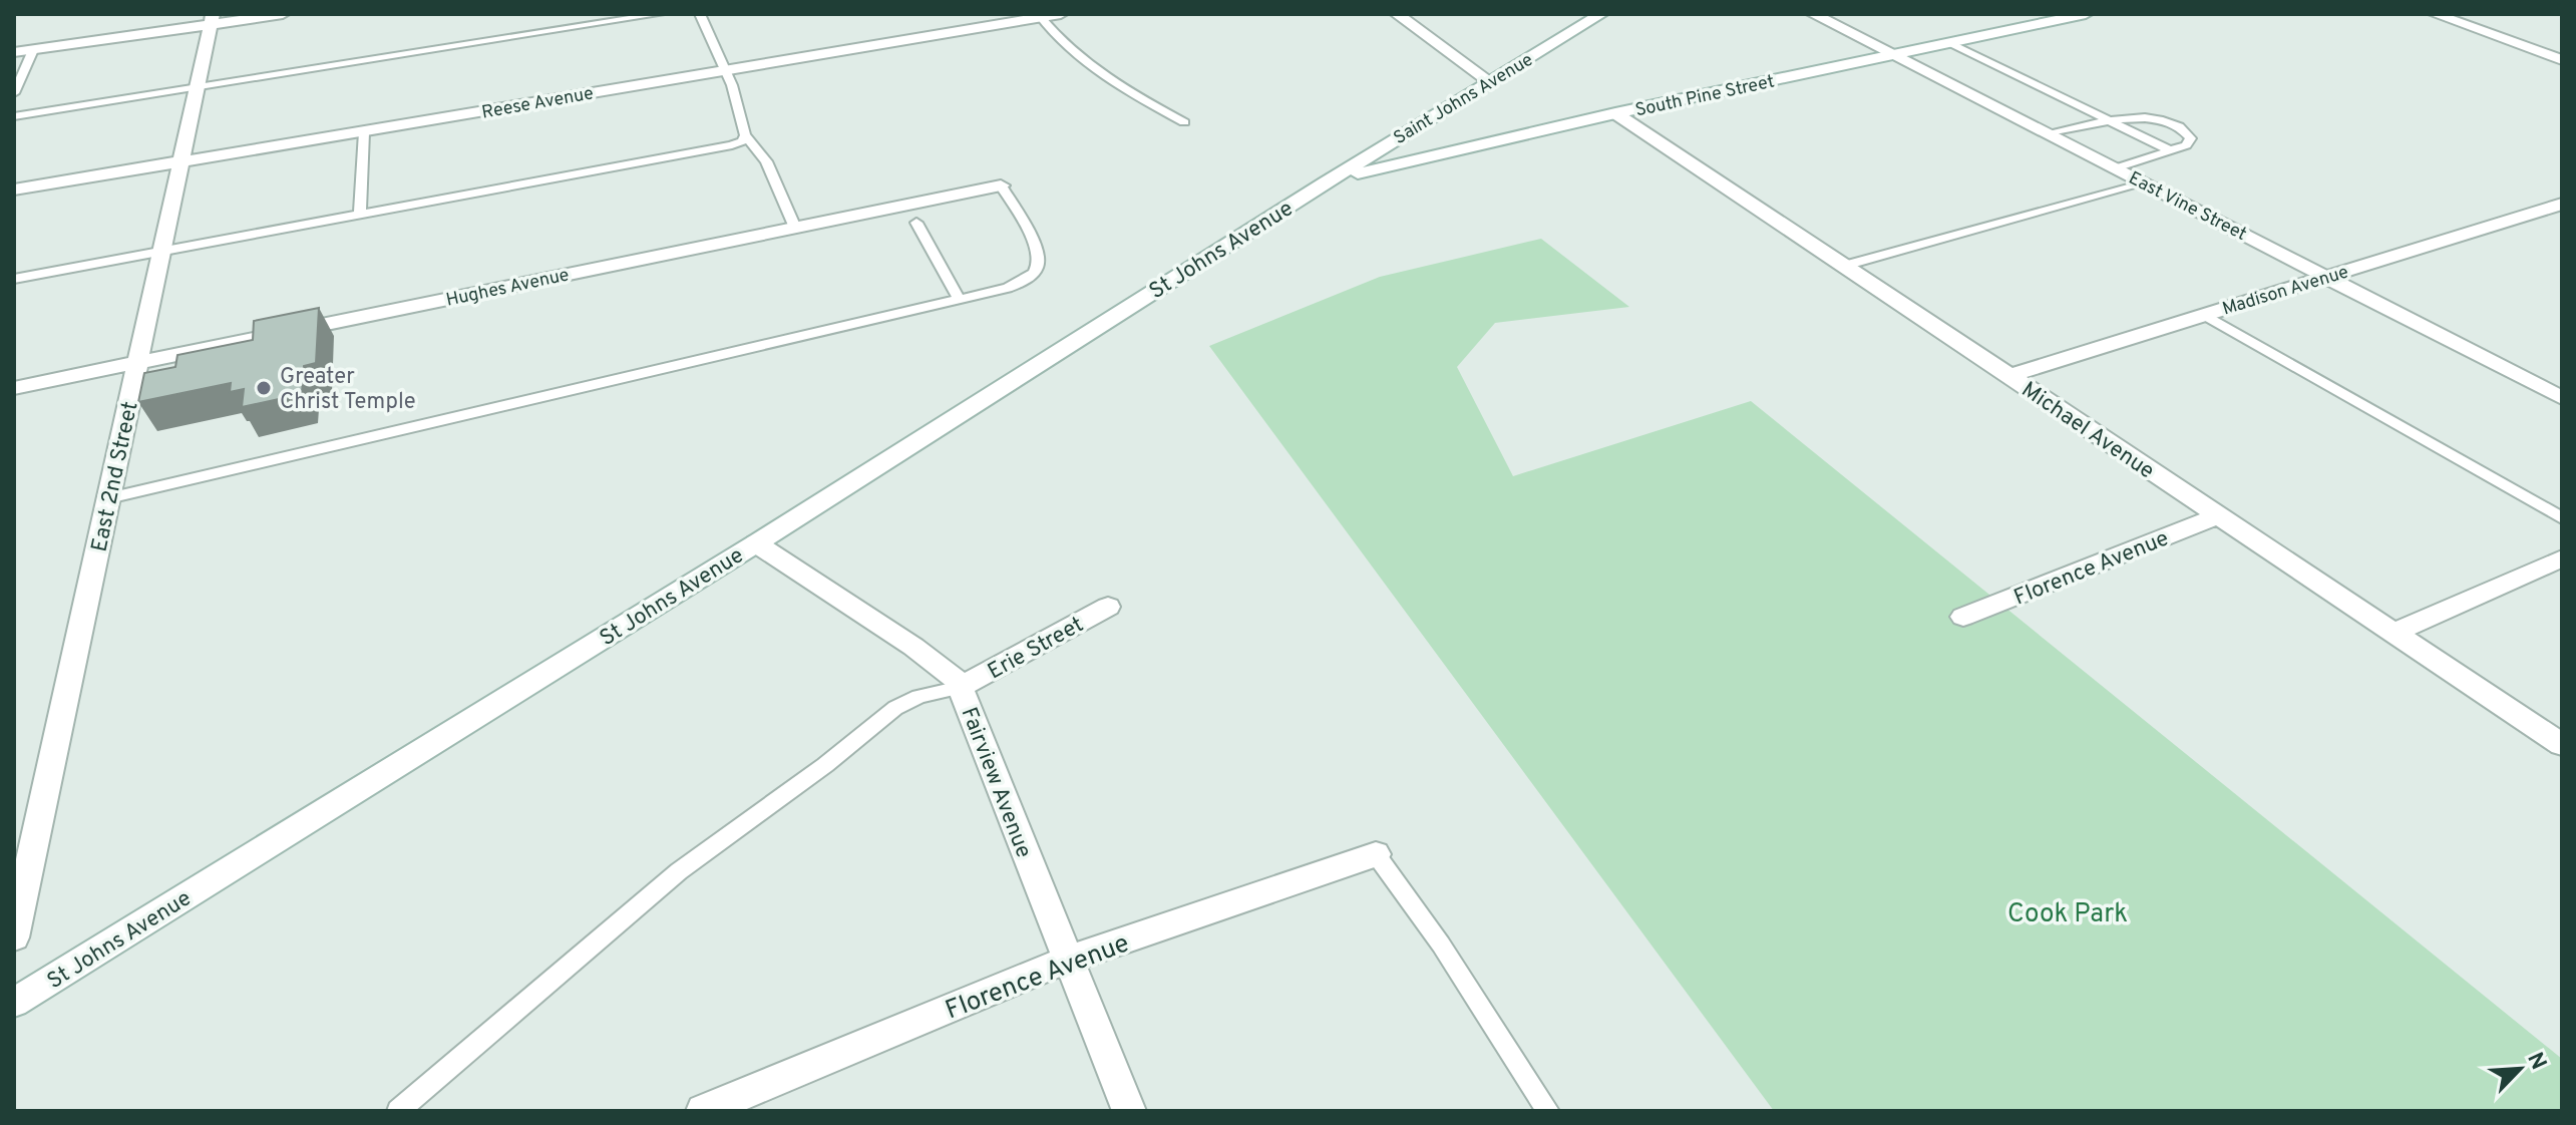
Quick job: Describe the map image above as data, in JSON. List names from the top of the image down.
{
  "streets": {
    "street": [
      "South Pine Street",
      "Saint Johns Avenue",
      "Reese Avenue",
      "East Vine Street",
      "St Johns Avenue",
      "Hughes Avenue",
      "Madison Avenue",
      "Michael Avenue",
      "East 2nd Street",
      "Florence Avenue",
      "Erie Street",
      "Fairview Avenue"
    ]
  },
  "crossings": [
    ["South Pine Street", "Saint Johns Avenue"],
    ["South Pine Street", "East Vine Street"],
    ["South Pine Street", "St Johns Avenue"],
    ["South Pine Street", "Michael Avenue"],
    ["Saint Johns Avenue", "St Johns Avenue"],
    ["Reese Avenue", "East 2nd Street"],
    ["East Vine Street", "Madison Avenue"],
    ["St Johns Avenue", "Fairview Avenue"],
    ["Hughes Avenue", "East 2nd Street"],
    ["Madison Avenue", "Michael Avenue"],
    ["Michael Avenue", "Florence Avenue"],
    ["Florence Avenue", "Fairview Avenue"],
    ["Erie Street", "Fairview Avenue"]
  ],
  "parks": ["Cook Park"],
  "places": ["Greater Christ Temple"],
  "north": "top right"
}
